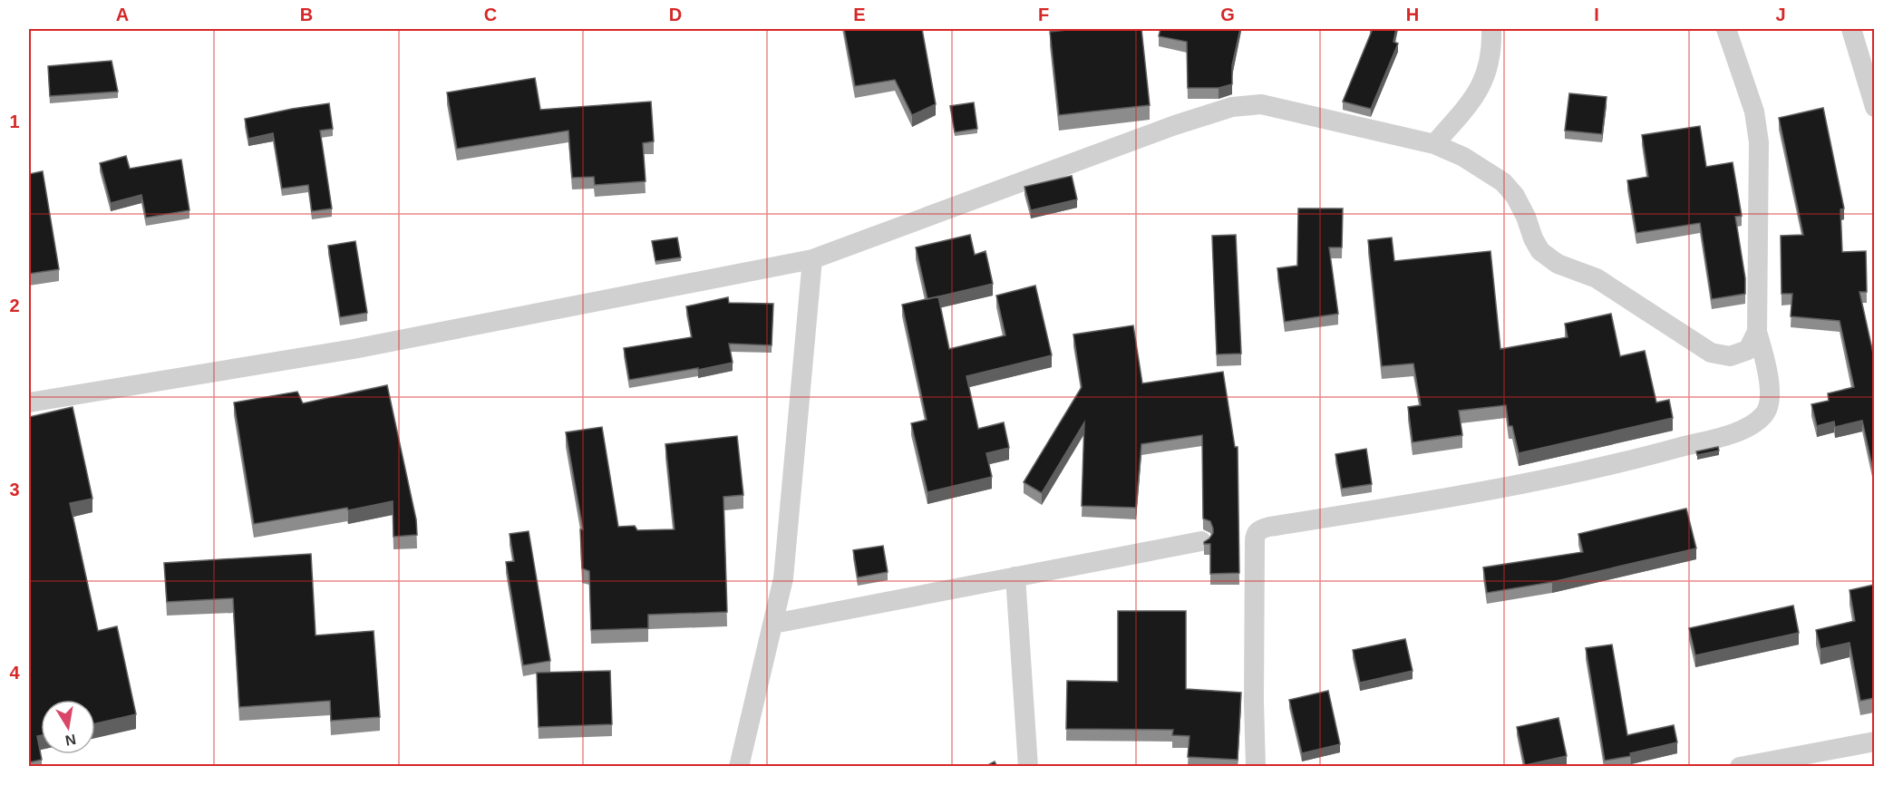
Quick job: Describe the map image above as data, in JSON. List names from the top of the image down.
{
  "north": "bottom",
  "grid": {
    "columns": [
      "A",
      "B",
      "C",
      "D",
      "E",
      "F",
      "G",
      "H",
      "I",
      "J"
    ],
    "rows": [
      "1",
      "2",
      "3",
      "4"
    ]
  }
}
